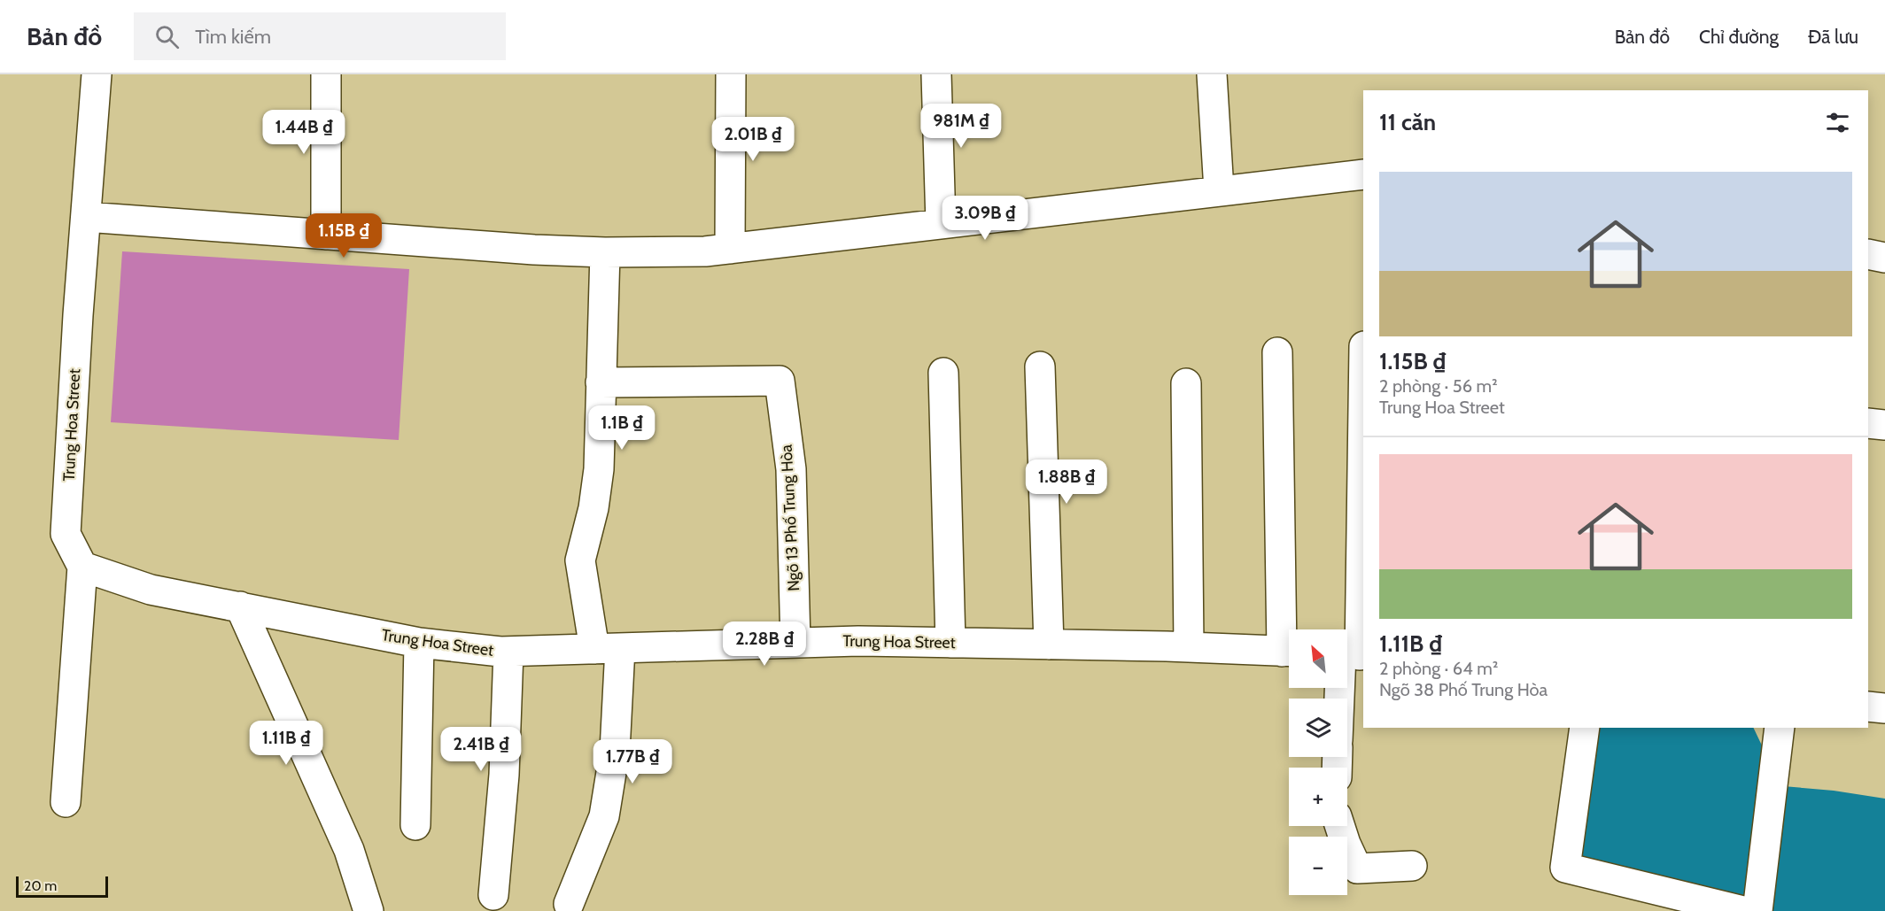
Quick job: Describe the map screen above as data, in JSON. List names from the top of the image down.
{
  "streets": {
    "street": ["Trung Hoa Street", "Ngõ 13 Phố Trung Hòa"]
  },
  "crossings": [
    ["Trung Hoa Street", "Ngõ 13 Phố Trung Hòa"]
  ],
  "scale_bar": "20 m",
  "north": "top left",
  "page": {
    "header": "Bản đồ",
    "search": "Tìm kiếm",
    "nav": ["Bản đồ", "Chỉ đường", "Đã lưu"],
    "heading": "11 căn",
    "price": [
      "981M ₫",
      "1.44B ₫",
      "2.01B ₫",
      "3.09B ₫",
      "1.15B ₫",
      "1.1B ₫",
      "1.88B ₫",
      "2.28B ₫",
      "1.11B ₫",
      "2.41B ₫",
      "1.77B ₫"
    ],
    "list": [
      {
        "name": "1.15B ₫",
        "note": "2 phòng · 56 m² · Trung Hoa Street"
      },
      {
        "name": "1.11B ₫",
        "note": "2 phòng · 64 m² · Ngõ 38 Phố Trung Hòa"
      }
    ],
    "map_buttons": ["+", "−"],
    "scale": "20 m"
  }
}
